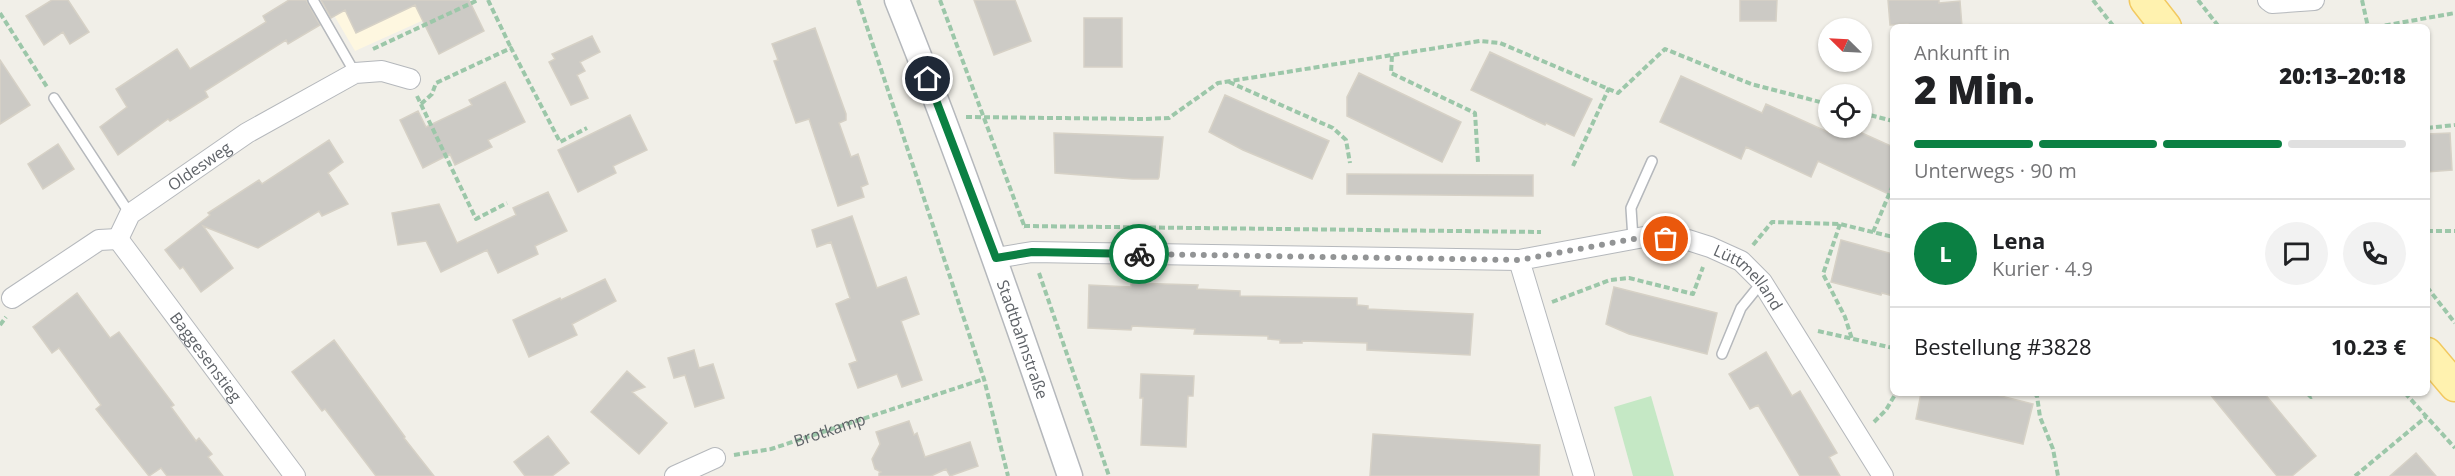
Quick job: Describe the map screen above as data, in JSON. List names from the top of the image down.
{
  "streets": {
    "street": [
      "Oldesweg",
      "Lüttmelland",
      "Stadtbahnstraße",
      "Baggesenstieg"
    ],
    "path": ["Brotkamp"]
  },
  "crossings": [
    ["Oldesweg", "Baggesenstieg"],
    ["Lüttmelland", "Stadtbahnstraße"]
  ],
  "north": "top left",
  "page": {
    "heading": ["2 Min.", "Ankunft in", "20:13–20:18"],
    "panel": [
      "Lena",
      "Kurier · 4.9",
      "Bestellung #3828",
      "10.23 €"
    ],
    "bar": "Unterwegs · 90 m",
    "round": "L"
  }
}
